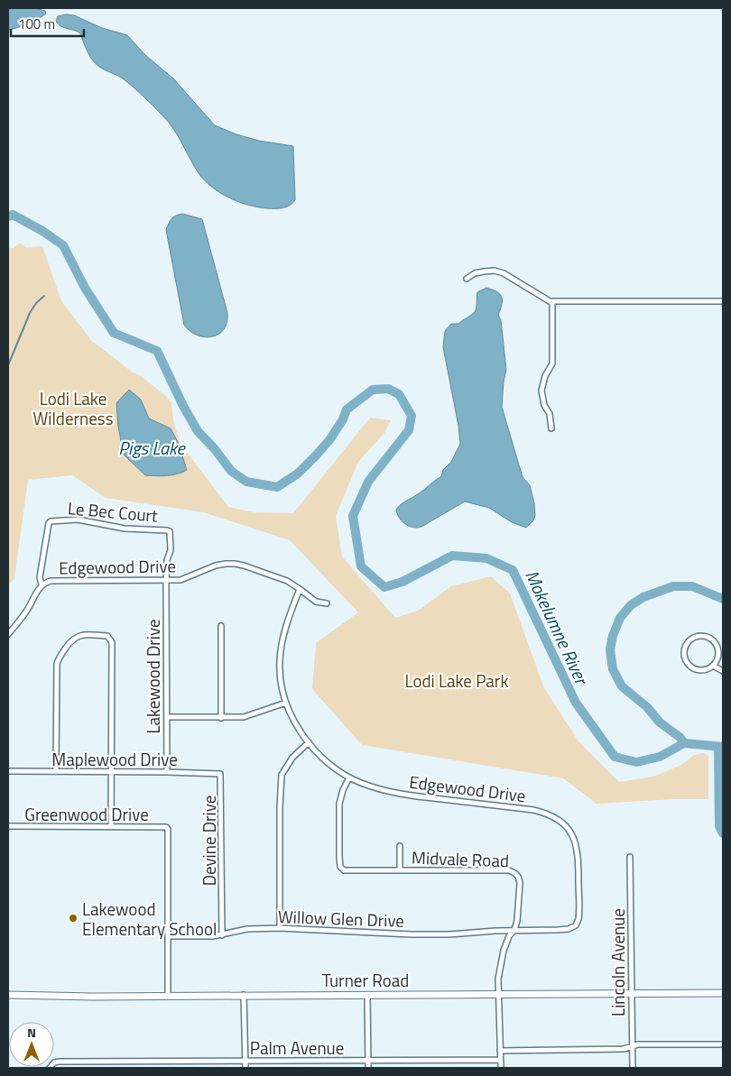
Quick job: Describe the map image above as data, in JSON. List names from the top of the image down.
{
  "streets": {
    "main road": ["Turner Road"],
    "street": [
      "Le Bec Court",
      "Edgewood Drive",
      "Lakewood Drive",
      "Maplewood Drive",
      "Greenwood Drive",
      "Devine Drive",
      "Midvale Road",
      "Willow Glen Drive",
      "Lincoln Avenue",
      "Palm Avenue"
    ]
  },
  "crossings": [
    ["Le Bec Court", "Edgewood Drive"],
    ["Le Bec Court", "Lakewood Drive"],
    ["Edgewood Drive", "Lakewood Drive"],
    ["Edgewood Drive", "Midvale Road"],
    ["Edgewood Drive", "Willow Glen Drive"],
    ["Lakewood Drive", "Maplewood Drive"],
    ["Maplewood Drive", "Devine Drive"],
    ["Greenwood Drive", "Willow Glen Drive"],
    ["Devine Drive", "Willow Glen Drive"],
    ["Midvale Road", "Willow Glen Drive"],
    ["Lincoln Avenue", "Turner Road"]
  ],
  "water": ["Pigs Lake", "Mokelumne River"],
  "parks": ["Lodi Lake Wilderness", "Lodi Lake Park"],
  "places": ["Lakewood Elementary School"],
  "scale_bar": "100 m",
  "north": "top"
}
